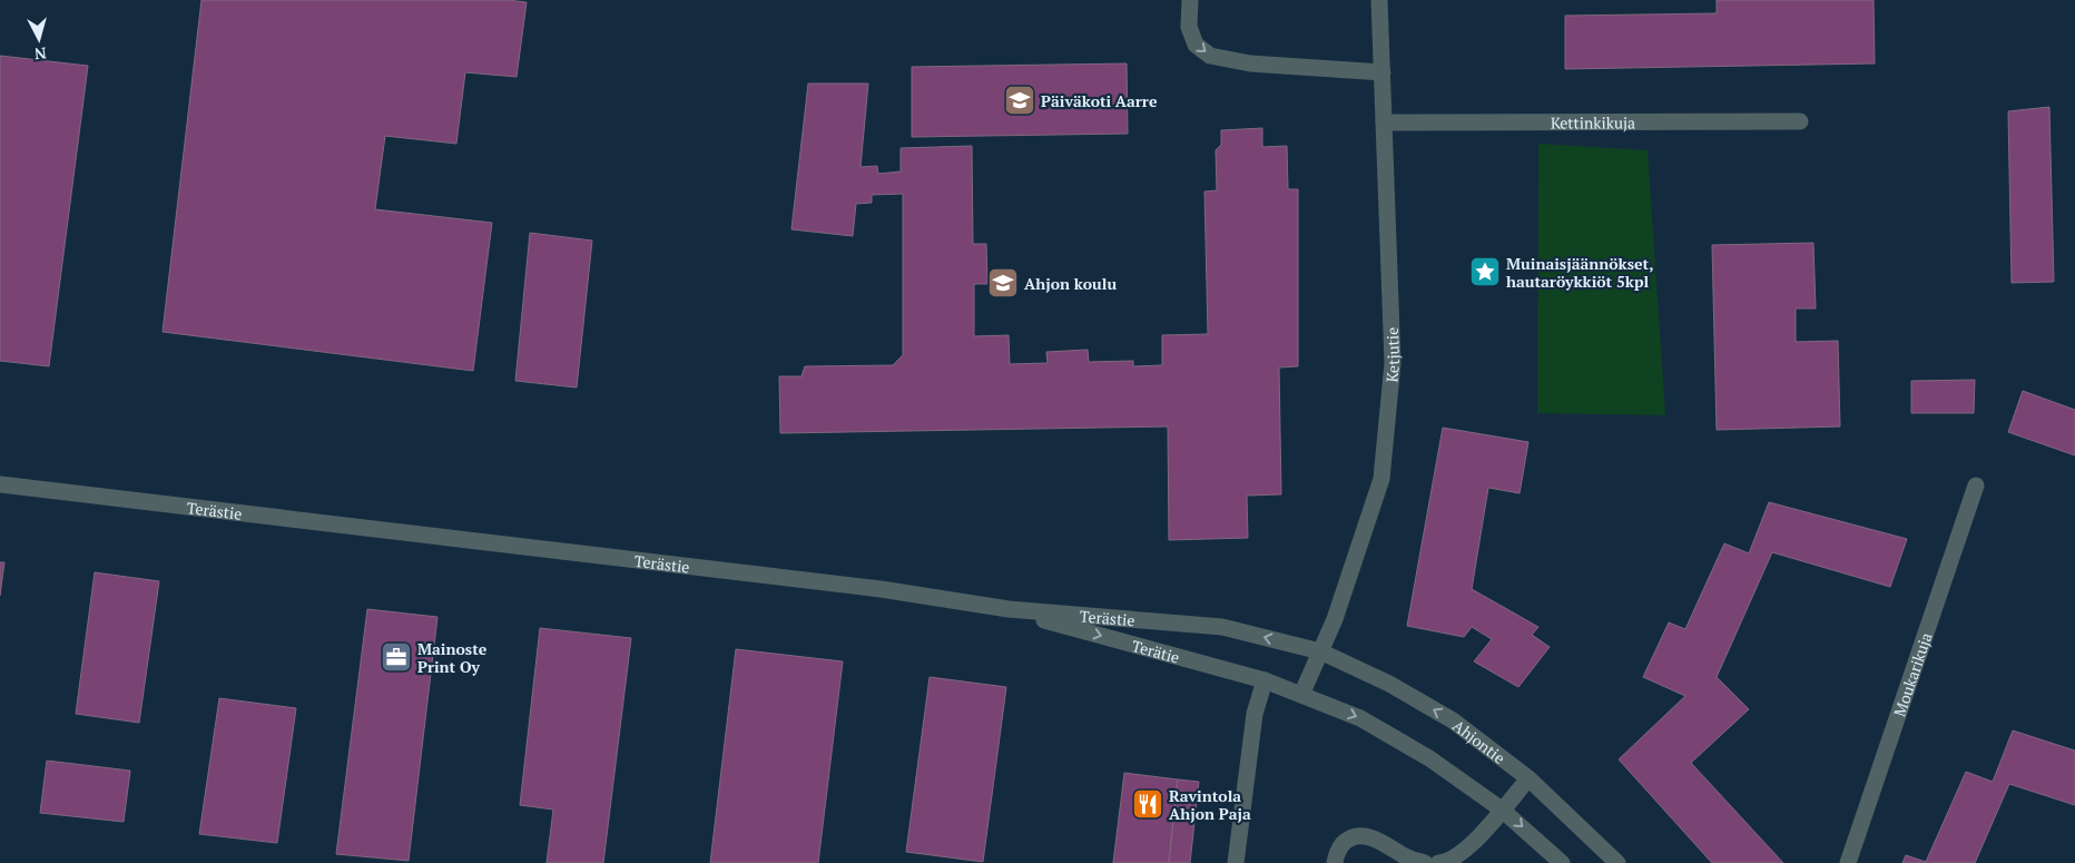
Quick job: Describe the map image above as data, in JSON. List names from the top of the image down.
{
  "streets": {
    "street": [
      "Kettinkikuja",
      "Ketjutie",
      "Terästie",
      "Terätie",
      "Moukarikuja",
      "Ahjontie"
    ]
  },
  "crossings": [
    ["Kettinkikuja", "Ketjutie"],
    ["Ketjutie", "Terästie"],
    ["Ketjutie", "Terätie"],
    ["Ketjutie", "Ahjontie"],
    ["Terästie", "Terätie"],
    ["Terästie", "Ahjontie"]
  ],
  "one_way": ["Terätie"],
  "places": {
    "school or university": ["Päiväkoti Aarre", "Ahjon koulu"],
    "place": ["Muinaisjäännökset, hautaröykkiöt 5kpl"],
    "office": ["Mainoste Print Oy"],
    "restaurant": ["Ravintola Ahjon Paja"]
  },
  "north": "bottom"
}
